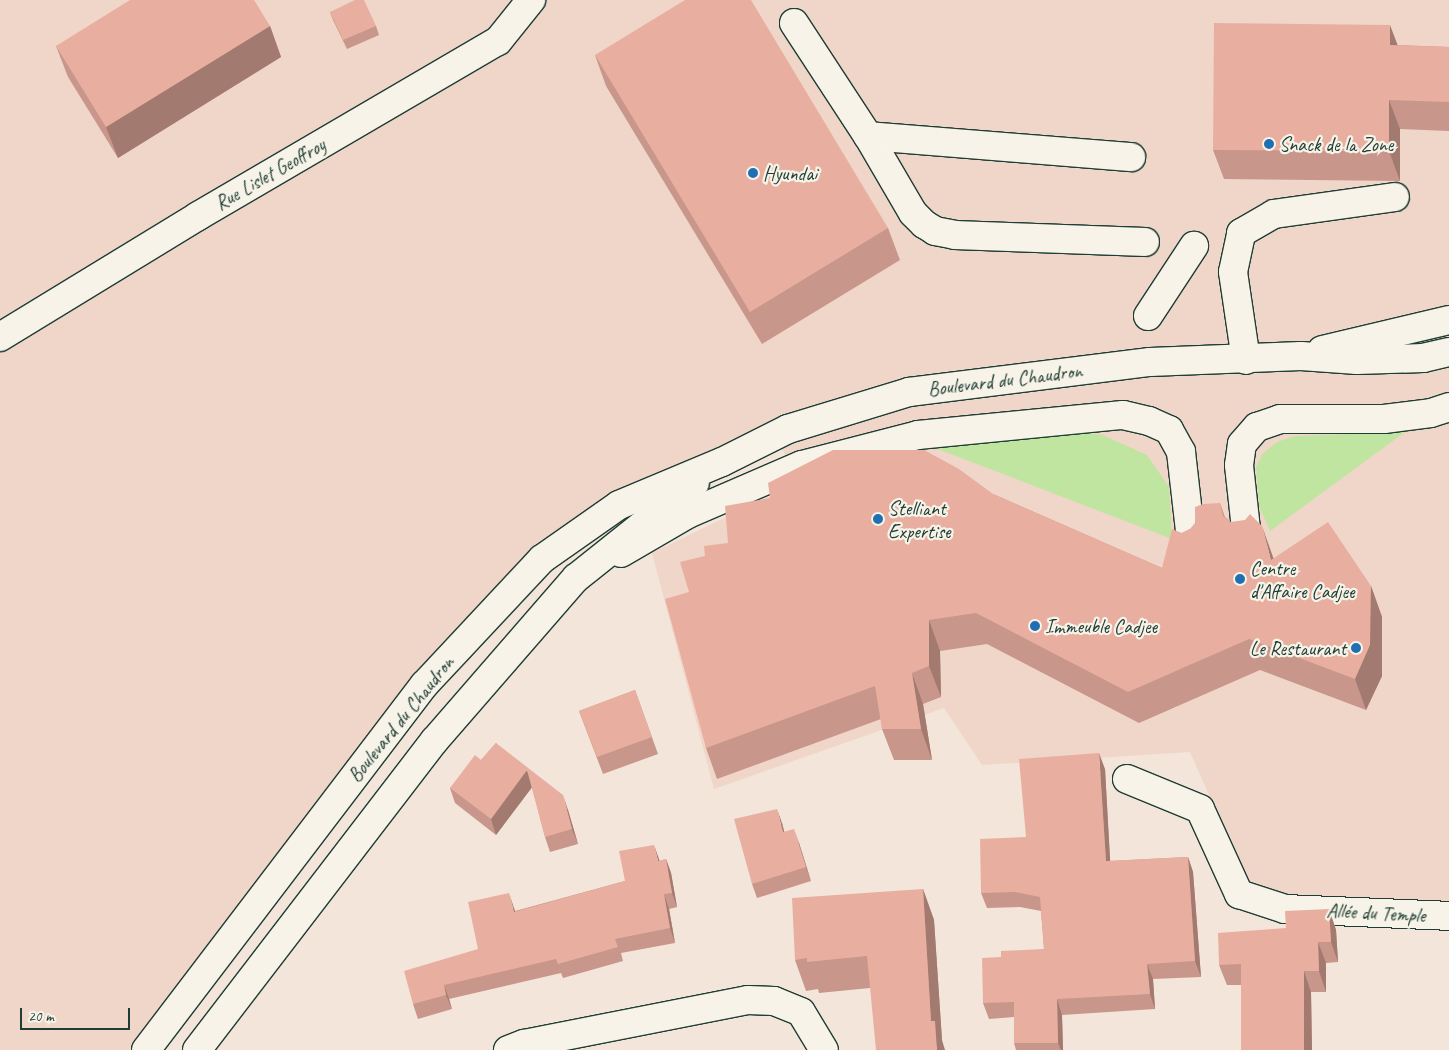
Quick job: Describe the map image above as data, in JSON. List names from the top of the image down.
{
  "streets": {
    "main road": ["Rue Lislet Geoffroy", "Boulevard du Chaudron", "Allée du Temple"]
  },
  "places": [
    "Snack de la Zone",
    "Hyundai",
    "Stelliant Expertise",
    "Centre d'Affaire Cadjee",
    "Immeuble Cadjee",
    "Le Restaurant"
  ],
  "scale_bar": "20 m"
}
